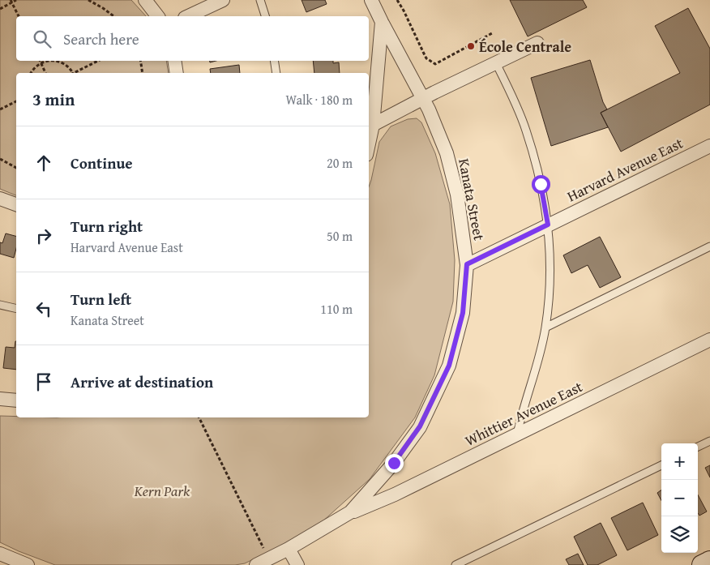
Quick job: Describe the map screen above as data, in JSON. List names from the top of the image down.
{
  "streets": {
    "street": ["Harvard Avenue East", "Kanata Street", "Whittier Avenue East"]
  },
  "crossings": [
    ["Harvard Avenue East", "Kanata Street"],
    ["Kanata Street", "Whittier Avenue East"]
  ],
  "parks": ["Kern Park"],
  "places": ["École Centrale"],
  "page": {
    "search": "Search here",
    "heading": ["3 min", "Walk · 180 m"],
    "list": [
      ["Continue", "20 m"],
      ["Turn right", "Harvard Avenue East", "50 m"],
      ["Turn left", "Kanata Street", "110 m"],
      "Arrive at destination"
    ],
    "map_buttons": ["+", "−"]
  }
}
